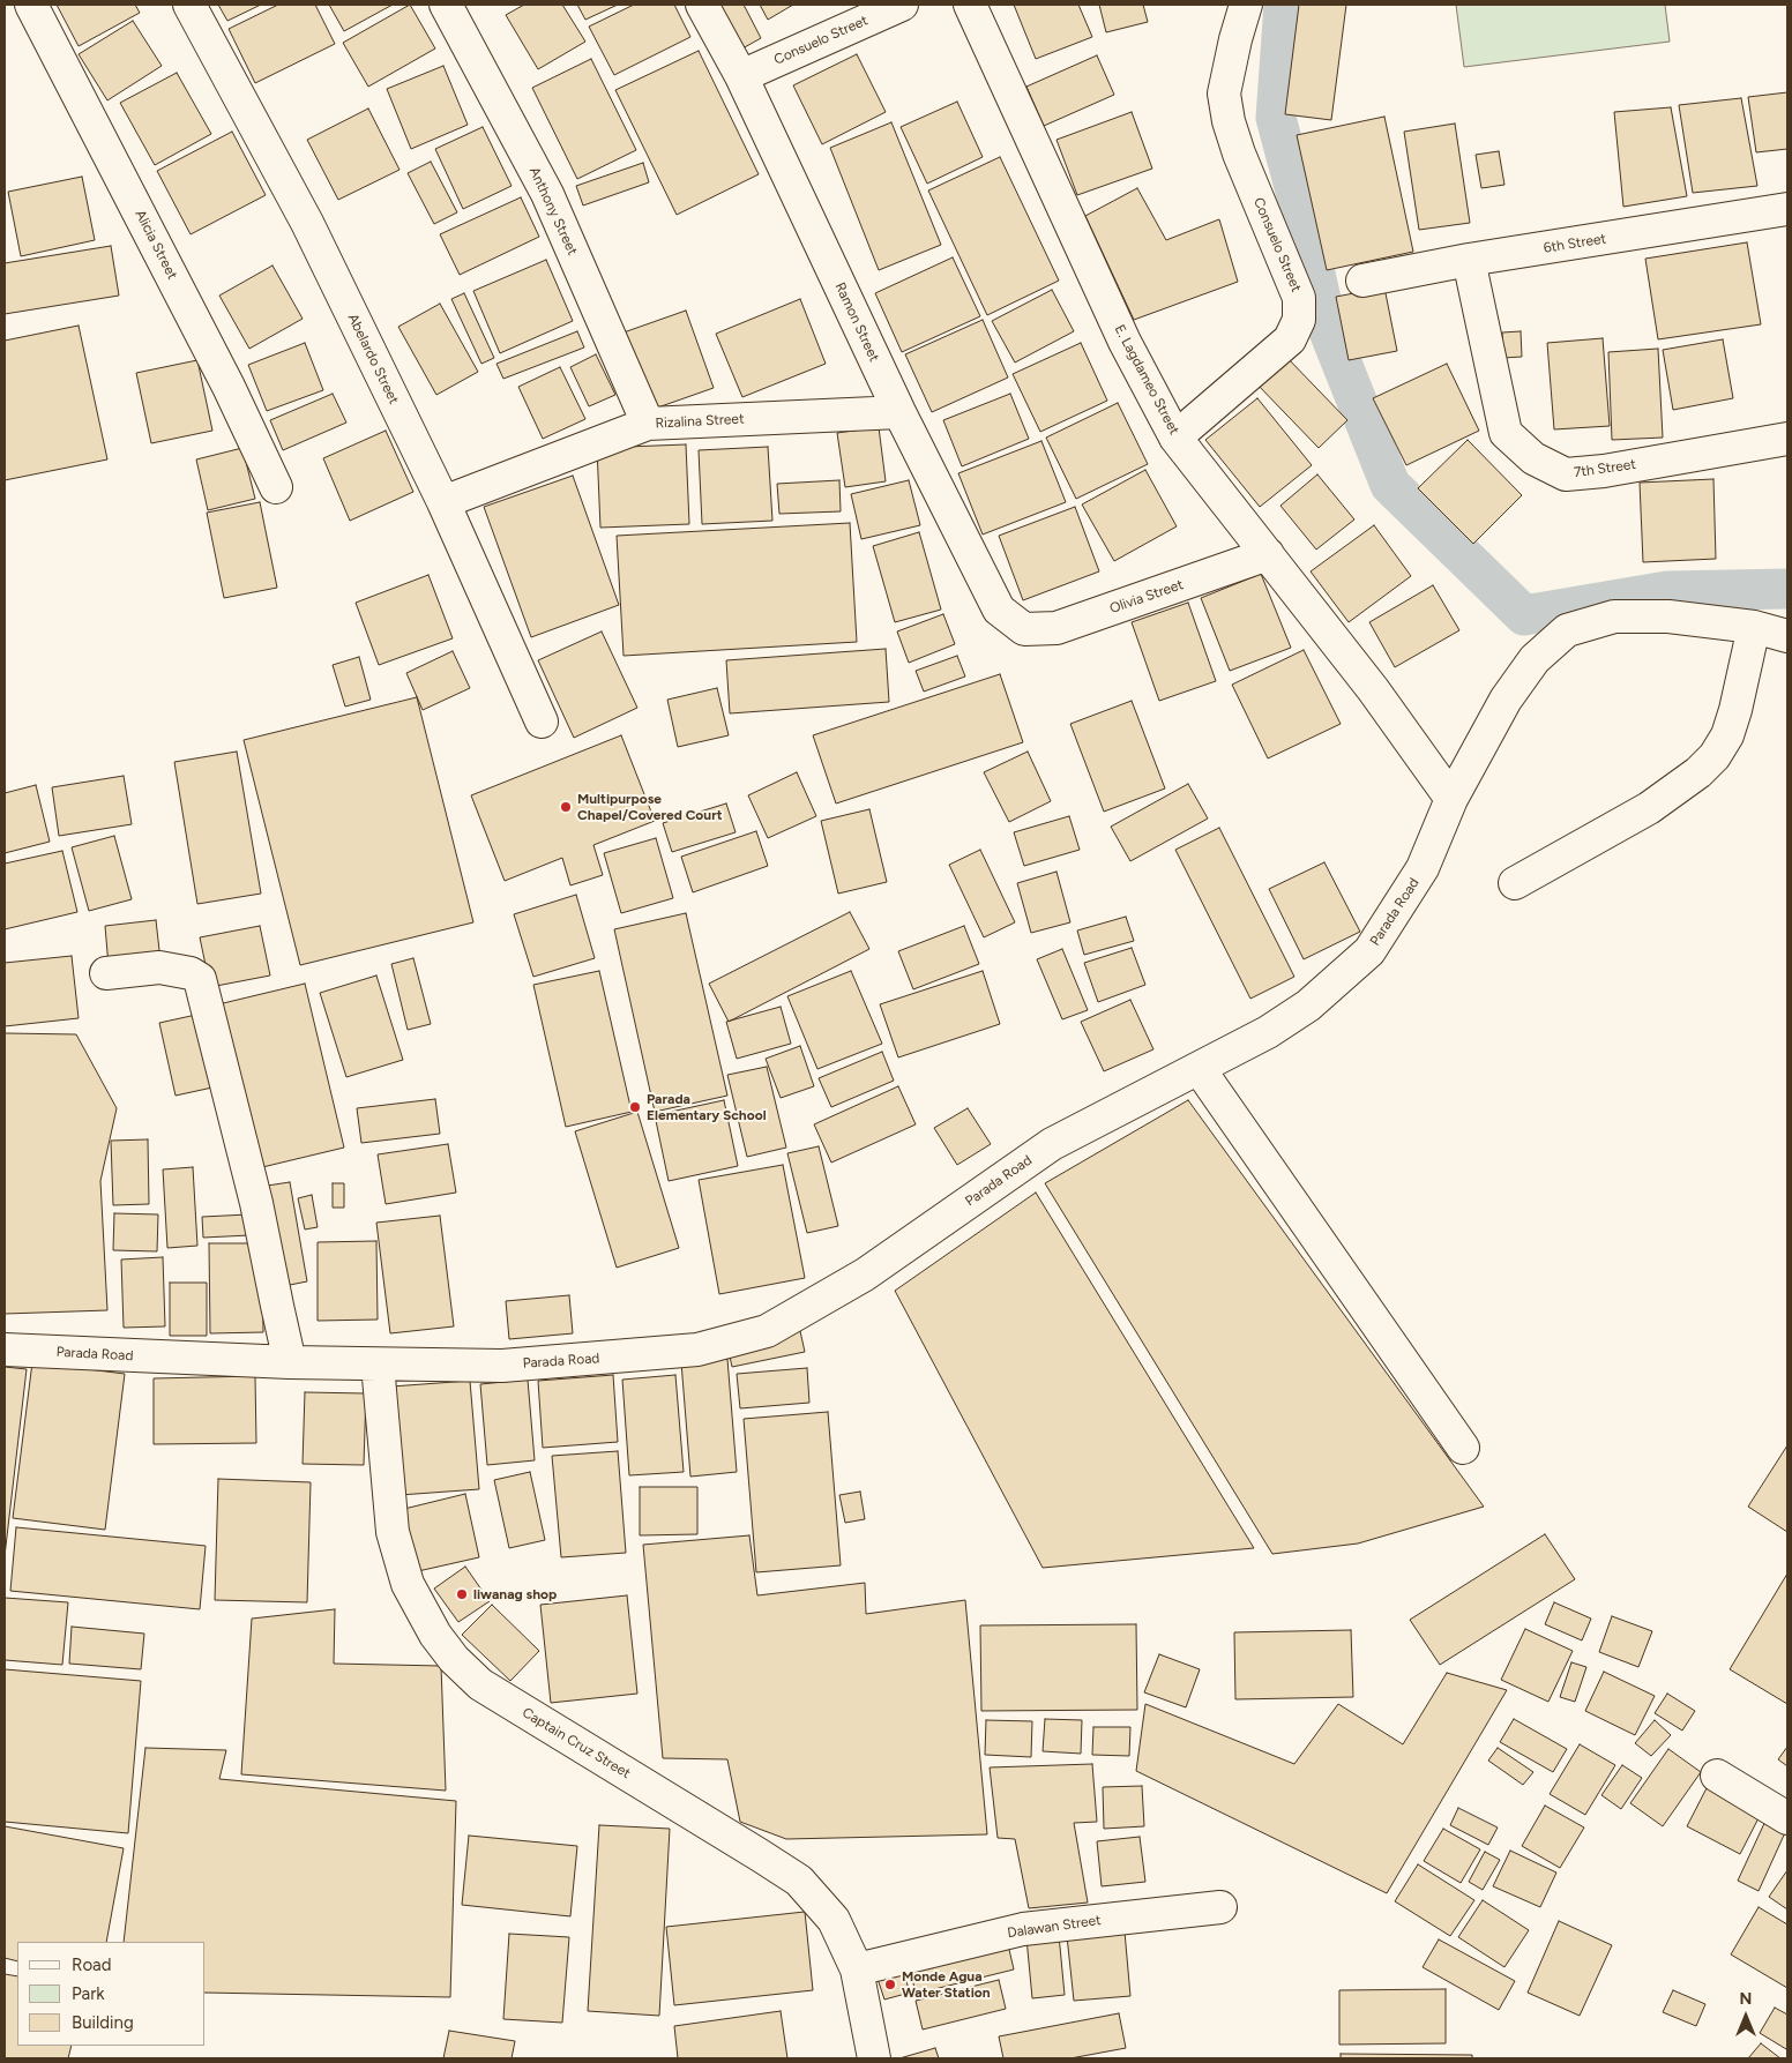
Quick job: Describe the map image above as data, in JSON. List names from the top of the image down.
{
  "streets": {
    "street": [
      "Consuelo Street",
      "Anthony Street",
      "6th Street",
      "Alicia Street",
      "Ramon Street",
      "Abelardo Street",
      "E. Lagdameo Street",
      "Rizalina Street",
      "7th Street",
      "Olivia Street",
      "Parada Road",
      "Captain Cruz Street",
      "Dalawan Street"
    ]
  },
  "crossings": [
    ["Consuelo Street", "Ramon Street"],
    ["Consuelo Street", "E. Lagdameo Street"],
    ["Anthony Street", "Rizalina Street"],
    ["6th Street", "7th Street"],
    ["Ramon Street", "Rizalina Street"],
    ["Ramon Street", "Olivia Street"],
    ["Abelardo Street", "Rizalina Street"],
    ["E. Lagdameo Street", "Olivia Street"],
    ["E. Lagdameo Street", "Parada Road"],
    ["Parada Road", "Captain Cruz Street"],
    ["Captain Cruz Street", "Dalawan Street"]
  ],
  "places": [
    "Multipurpose Chapel/Covered Court",
    "Parada Elementary School",
    "liwanag shop",
    "Monde Agua Water Station"
  ],
  "legend": ["Road", "Park", "Building"],
  "north": "top"
}
